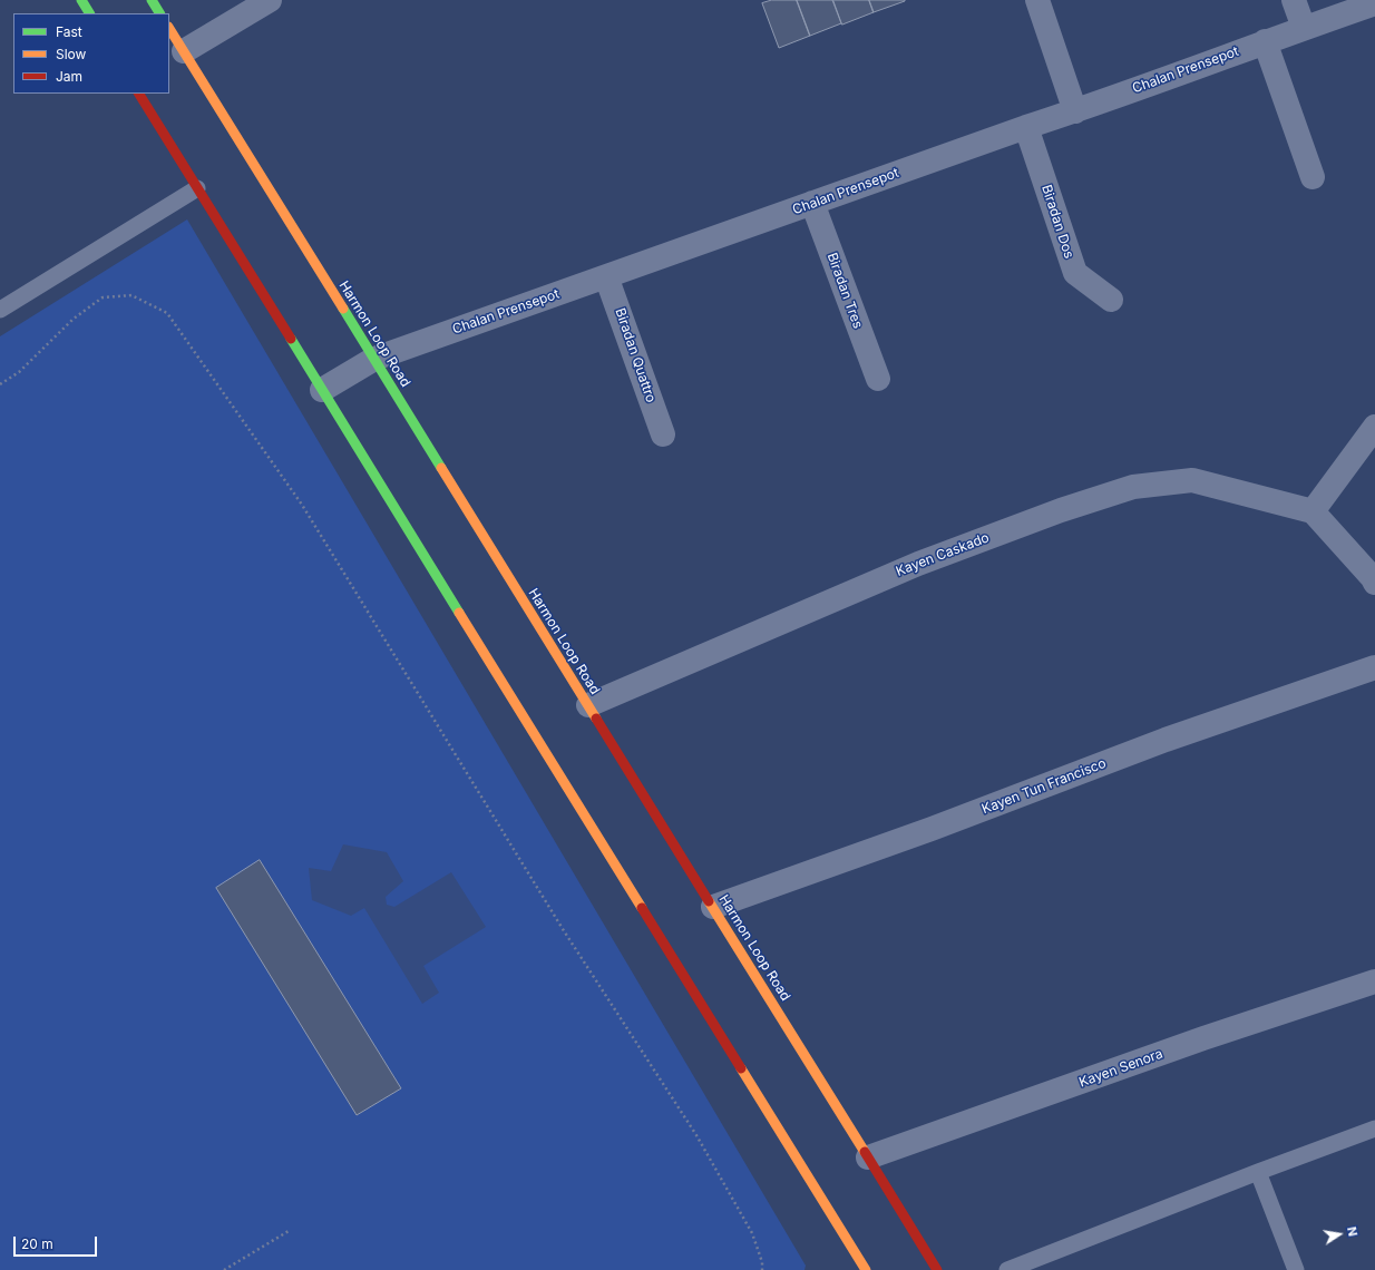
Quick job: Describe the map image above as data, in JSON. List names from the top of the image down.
{
  "streets": {
    "main road": ["Harmon Loop Road"],
    "street": [
      "Chalan Prensepot",
      "Biradan Dos",
      "Biradan Tres",
      "Biradan Quattro",
      "Kayen Caskado",
      "Kayen Tun Francisco",
      "Kayen Senora"
    ]
  },
  "crossings": [
    ["Chalan Prensepot", "Biradan Dos"],
    ["Chalan Prensepot", "Biradan Tres"],
    ["Chalan Prensepot", "Harmon Loop Road"],
    ["Chalan Prensepot", "Biradan Quattro"],
    ["Harmon Loop Road", "Kayen Caskado"],
    ["Harmon Loop Road", "Kayen Tun Francisco"],
    ["Harmon Loop Road", "Kayen Senora"]
  ],
  "legend": ["Fast", "Slow", "Jam"],
  "scale_bar": "20 m",
  "north": "right"
}
